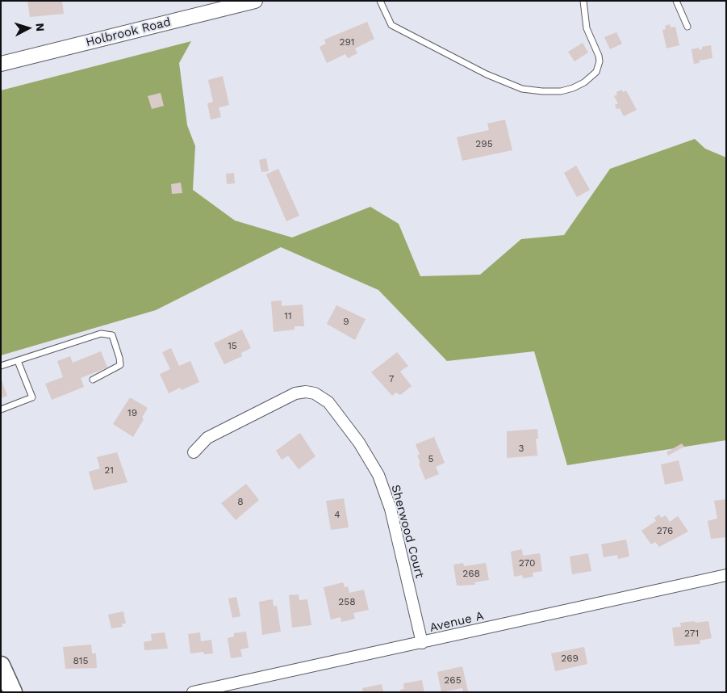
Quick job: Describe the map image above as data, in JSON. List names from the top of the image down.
{
  "streets": {
    "street": ["Holbrook Road", "Sherwood Court", "Avenue A"]
  },
  "crossings": [
    ["Sherwood Court", "Avenue A"]
  ],
  "house_numbers": [
    "291",
    "295",
    "11",
    "9",
    "15",
    "7",
    "19",
    "3",
    "5",
    "21",
    "8",
    "4",
    "276",
    "270",
    "268",
    "258",
    "271",
    "269",
    "815",
    "265"
  ],
  "north": "right"
}
